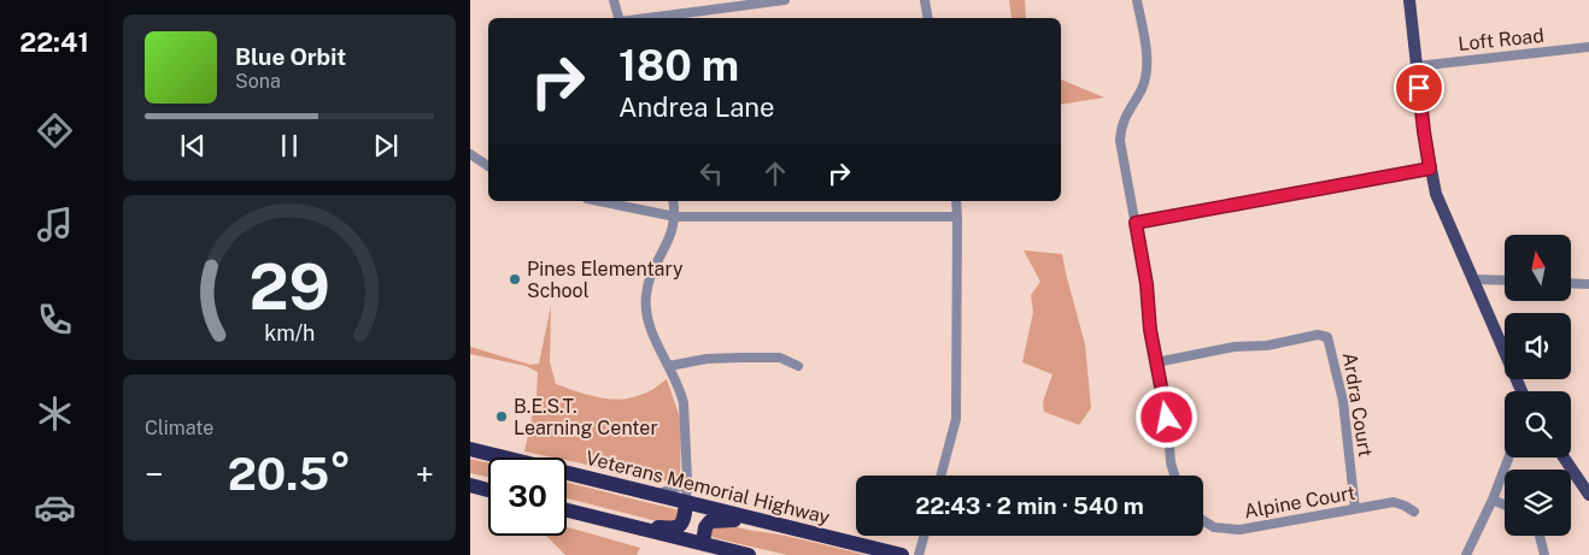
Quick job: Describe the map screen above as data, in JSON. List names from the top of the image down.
{
  "streets": {
    "highway": ["Veterans Memorial Highway"],
    "street": ["Loft Road", "Ardra Court", "Alpine Court"]
  },
  "crossings": [
    ["Ardra Court", "Alpine Court"]
  ],
  "places": ["Pines Elementary School", "B.E.S.T. Learning Center"],
  "north": "top",
  "page": {
    "tabs": "22:41",
    "turn": ["180 m", "Andrea Lane"],
    "song": ["Blue Orbit", "Sona"],
    "tile": "Climate",
    "heat": ["−", "20.5°", "+"],
    "limit": "30",
    "trip": "22:43 · 2 min · 540 m",
    "gauge": ["29", "km/h"]
  }
}
